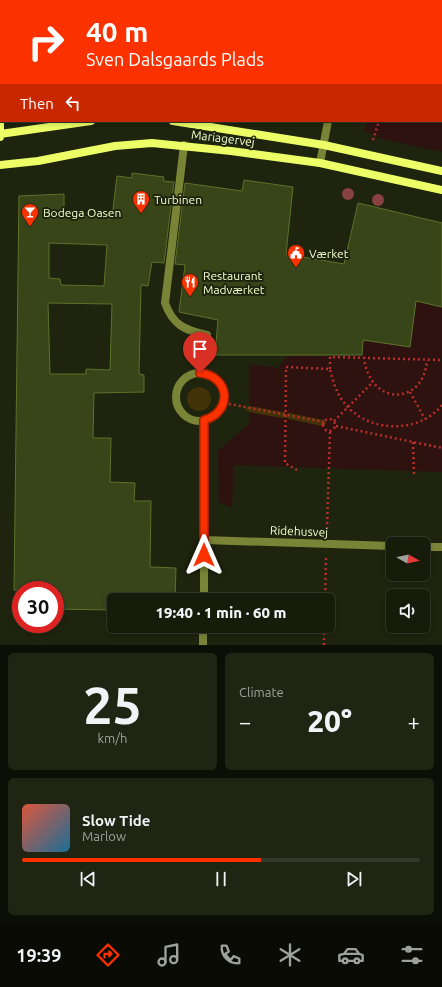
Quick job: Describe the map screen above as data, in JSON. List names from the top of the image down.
{
  "streets": {
    "street": ["Mariagervej", "Ridehusvej"]
  },
  "places": {
    "building": ["Turbinen"],
    "bar": ["Bodega Oasen"],
    "public building": ["Værket"],
    "restaurant": ["Restaurant Madværket"]
  },
  "north": "right",
  "page": {
    "turn": ["40 m", "Sven Dalsgaards Plads"],
    "then": "Then",
    "limit": "30",
    "trip": "19:40 · 1 min · 60 m",
    "tile": [
      ["25", "km/h"],
      "Climate"
    ],
    "heat": ["−", "20°", "+"],
    "song": ["Slow Tide", "Marlow"],
    "tabs": "19:39"
  }
}
